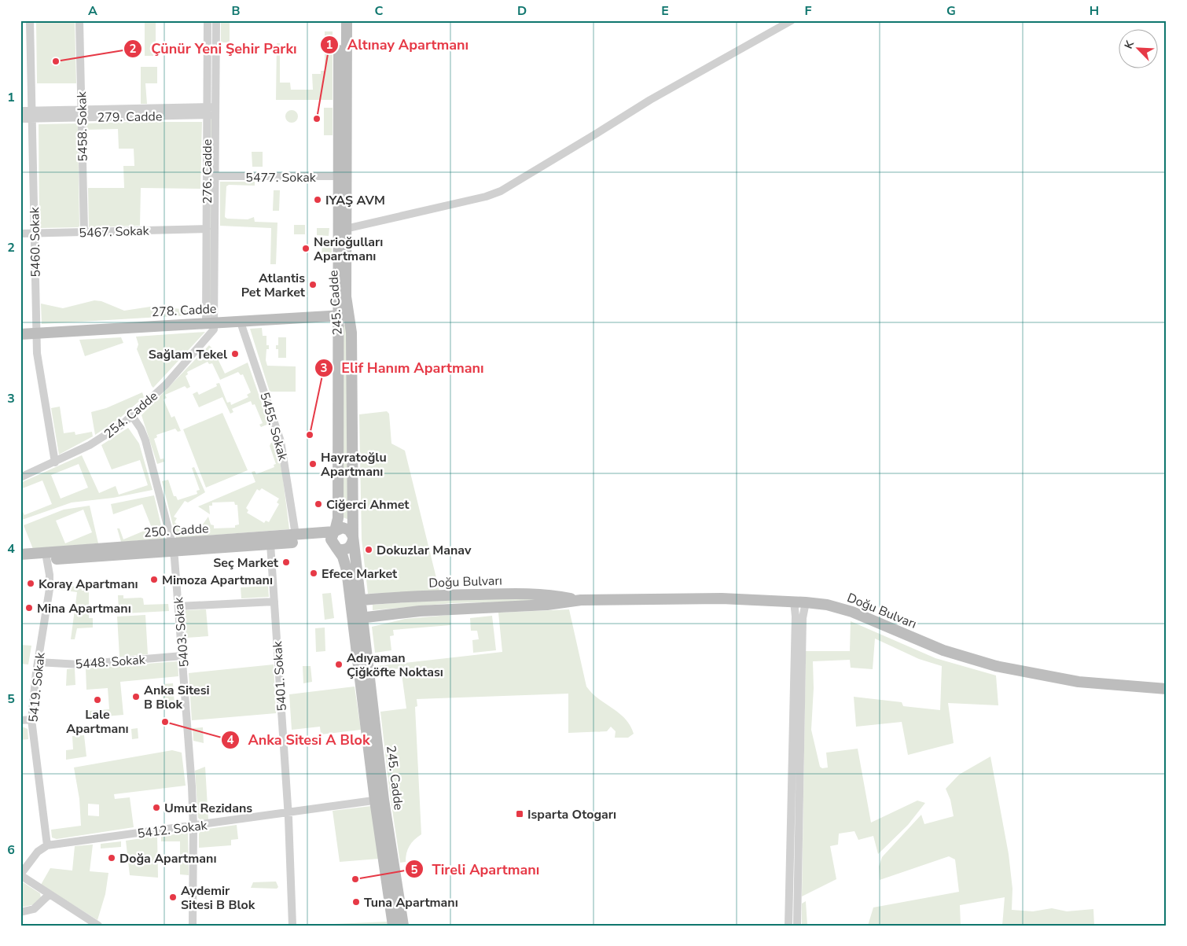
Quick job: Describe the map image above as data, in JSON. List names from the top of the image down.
{
  "streets": {
    "street": [
      "279. Cadde",
      "5458. Sokak",
      "276. Cadde",
      "5477. Sokak",
      "5467. Sokak",
      "5460. Sokak",
      "245. Cadde",
      "278. Cadde",
      "254. Cadde",
      "5455. Sokak",
      "250. Cadde",
      "Doğu Bulvarı",
      "5403. Sokak",
      "5448. Sokak",
      "5401. Sokak",
      "5419. Sokak",
      "5412. Sokak"
    ]
  },
  "crossings": [
    ["279. Cadde", "5458. Sokak"],
    ["279. Cadde", "276. Cadde"],
    ["279. Cadde", "5460. Sokak"],
    ["5458. Sokak", "5467. Sokak"],
    ["276. Cadde", "5477. Sokak"],
    ["276. Cadde", "5467. Sokak"],
    ["276. Cadde", "278. Cadde"],
    ["276. Cadde", "254. Cadde"],
    ["5477. Sokak", "245. Cadde"],
    ["5467. Sokak", "5460. Sokak"],
    ["5460. Sokak", "278. Cadde"],
    ["5460. Sokak", "254. Cadde"],
    ["245. Cadde", "278. Cadde"],
    ["245. Cadde", "250. Cadde"],
    ["245. Cadde", "Doğu Bulvarı"],
    ["245. Cadde", "5412. Sokak"],
    ["278. Cadde", "254. Cadde"],
    ["278. Cadde", "5455. Sokak"],
    ["254. Cadde", "5403. Sokak"],
    ["5455. Sokak", "250. Cadde"],
    ["250. Cadde", "5403. Sokak"],
    ["250. Cadde", "5401. Sokak"],
    ["250. Cadde", "5419. Sokak"],
    ["5403. Sokak", "5448. Sokak"],
    ["5403. Sokak", "5412. Sokak"],
    ["5448. Sokak", "5419. Sokak"],
    ["5401. Sokak", "5412. Sokak"],
    ["5419. Sokak", "5412. Sokak"]
  ],
  "places": {
    "other": [
      "Çünür Yeni Şehir Parkı",
      "Altınay Apartmanı",
      "IYAŞ AVM",
      "Nerioğulları Apartmanı",
      "Atlantis Pet Market",
      "Sağlam Tekel",
      "Elif Hanım Apartmanı",
      "Hayratoğlu Apartmanı",
      "Ciğerci Ahmet",
      "Dokuzlar Manav",
      "Seç Market",
      "Efece Market",
      "Mimoza Apartmanı",
      "Koray Apartmanı",
      "Mina Apartmanı",
      "Adıyaman Çiğköfte Noktası",
      "Anka Sitesi B Blok",
      "Lale Apartmanı",
      "Anka Sitesi A Blok",
      "Umut Rezidans",
      "Doğa Apartmanı",
      "Tireli Apartmanı",
      "Aydemir Sitesi B Blok",
      "Tuna Apartmanı"
    ],
    "transit": ["Isparta Otogarı"]
  },
  "north": "top left",
  "grid": {
    "columns": [
      "A",
      "B",
      "C",
      "D",
      "E",
      "F",
      "G",
      "H"
    ],
    "rows": [
      "1",
      "2",
      "3",
      "4",
      "5",
      "6"
    ]
  }
}
